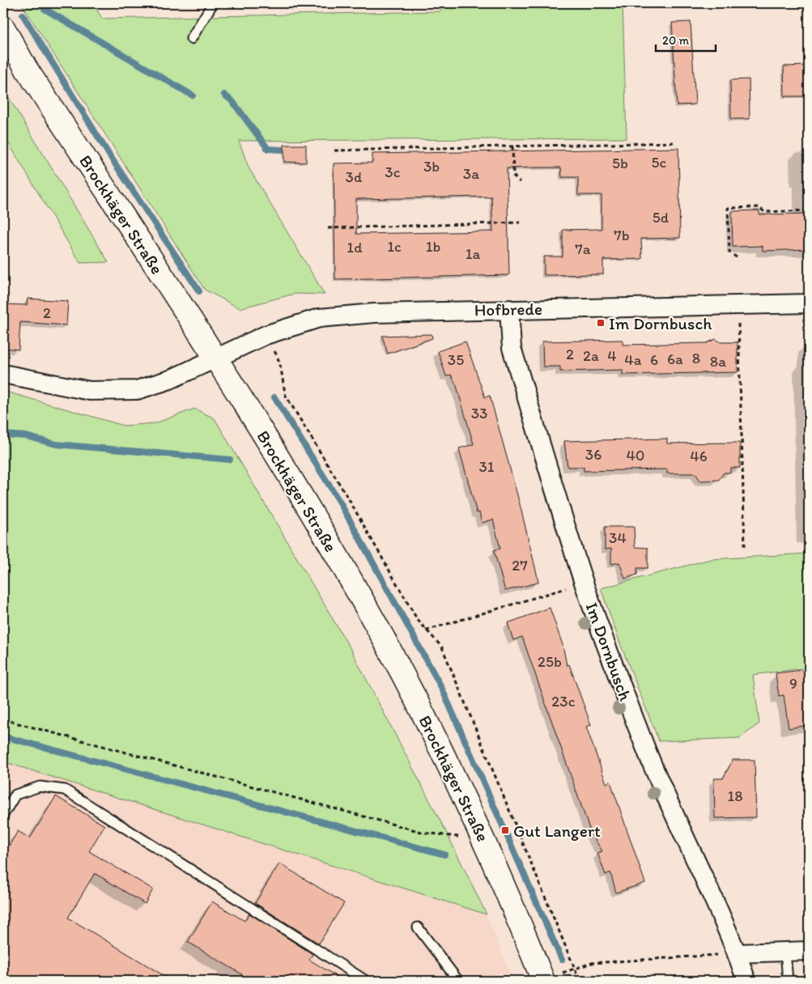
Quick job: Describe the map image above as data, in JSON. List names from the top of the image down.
{
  "streets": {
    "main road": ["Brockhäger Straße"],
    "street": ["Hofbrede", "Im Dornbusch"]
  },
  "crossings": [
    ["Brockhäger Straße", "Hofbrede"],
    ["Hofbrede", "Im Dornbusch"]
  ],
  "places": {
    "transit": ["Im Dornbusch", "Gut Langert"]
  },
  "house_numbers": [
    "5c",
    "5b",
    "3b",
    "3c",
    "3a",
    "3d",
    "5d",
    "7b",
    "1c",
    "1b",
    "1d",
    "7a",
    "1a",
    "2",
    "2",
    "2a",
    "4",
    "8",
    "6a",
    "35",
    "4a",
    "6",
    "8a",
    "33",
    "36",
    "40",
    "46",
    "31",
    "34",
    "27",
    "25b",
    "9",
    "23c",
    "18"
  ],
  "scale_bar": "20 m"
}
